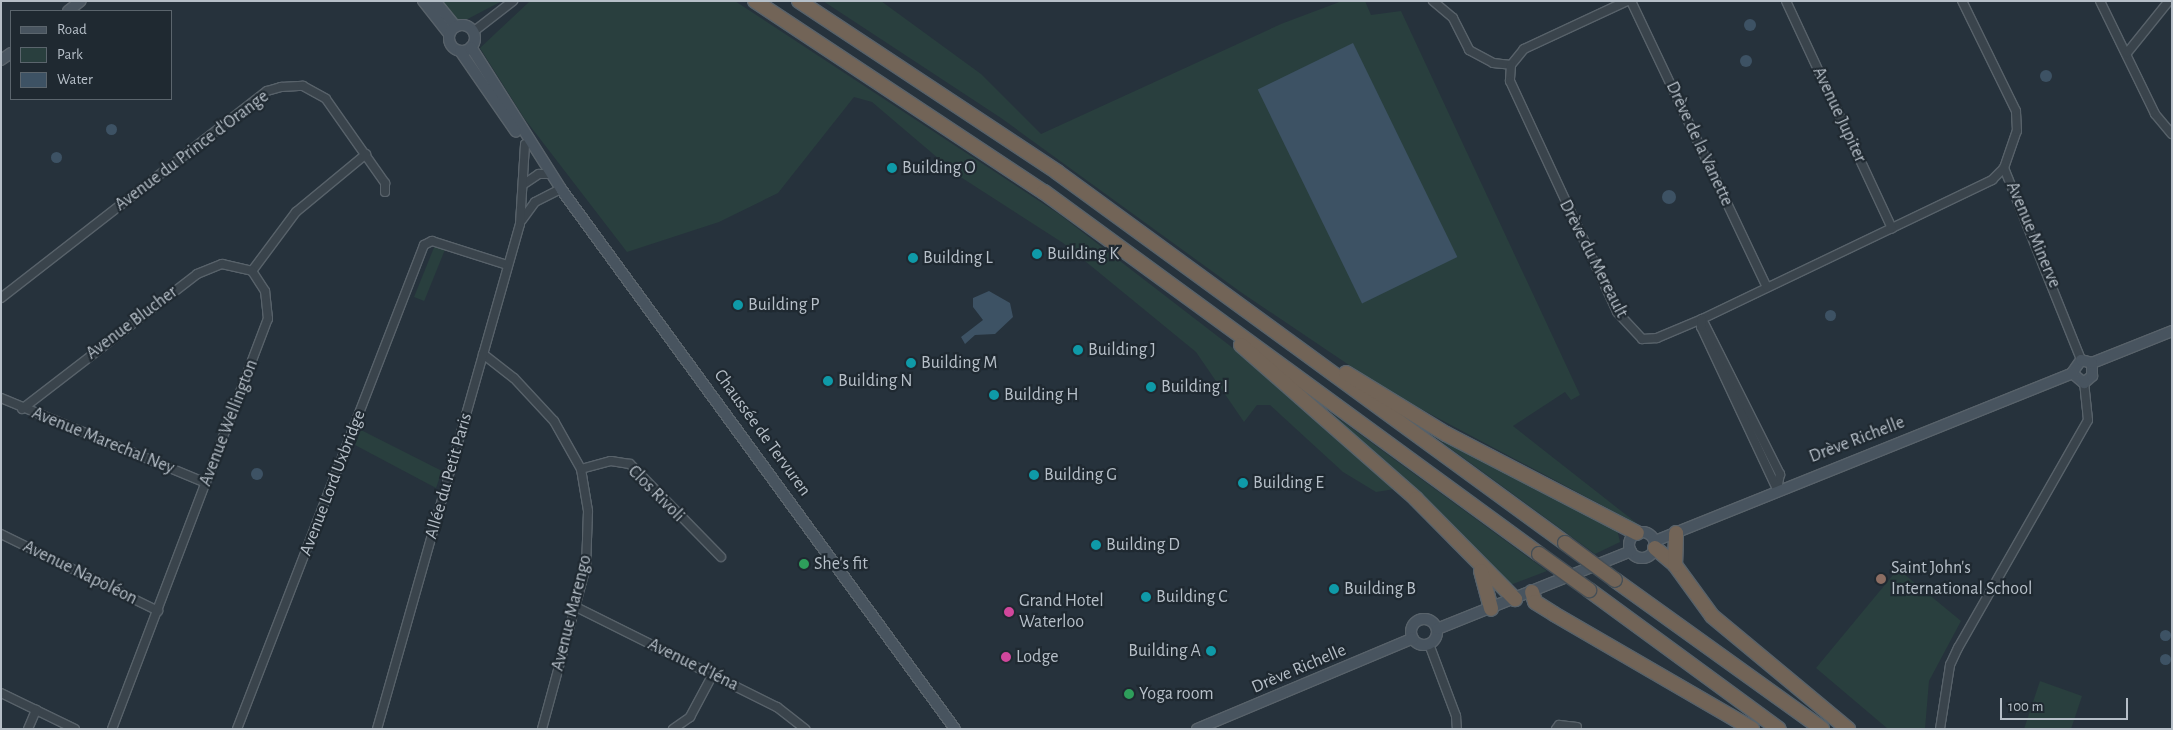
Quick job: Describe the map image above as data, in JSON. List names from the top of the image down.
{
  "streets": {
    "street": [
      "Avenue Jupiter",
      "Drève de la Vanette",
      "Avenue du Prince d'Orange",
      "Avenue Minerve",
      "Drève du Mereault",
      "Avenue Blucher",
      "Avenue Wellington",
      "Chaussée de Tervuren",
      "Drève Richelle",
      "Avenue Marechal Ney",
      "Allée du Petit Paris",
      "Avenue Lord Uxbridge",
      "Clos Rivoli",
      "Avenue Napoléon",
      "Avenue Marengo",
      "Avenue d'Iéna"
    ]
  },
  "crossings": [
    ["Avenue Jupiter", "Drève du Mereault"],
    ["Drève de la Vanette", "Drève du Mereault"],
    ["Avenue Minerve", "Drève du Mereault"],
    ["Avenue Blucher", "Avenue Wellington"],
    ["Avenue Blucher", "Avenue Marechal Ney"],
    ["Avenue Wellington", "Avenue Marechal Ney"],
    ["Avenue Wellington", "Avenue Napoléon"],
    ["Chaussée de Tervuren", "Allée du Petit Paris"],
    ["Allée du Petit Paris", "Avenue Lord Uxbridge"],
    ["Allée du Petit Paris", "Avenue Marengo"],
    ["Clos Rivoli", "Avenue Marengo"],
    ["Avenue Marengo", "Avenue d'Iéna"]
  ],
  "places": [
    "Building O",
    "Building K",
    "Building L",
    "Building P",
    "Building J",
    "Building M",
    "Building N",
    "Building I",
    "Building H",
    "Building G",
    "Building E",
    "Building D",
    "She's fit",
    "Saint John's International School",
    "Building B",
    "Building C",
    "Grand Hotel Waterloo",
    "Building A",
    "Lodge",
    "Yoga room"
  ],
  "legend": ["Road", "Park", "Water"],
  "scale_bar": "100 m"
}
